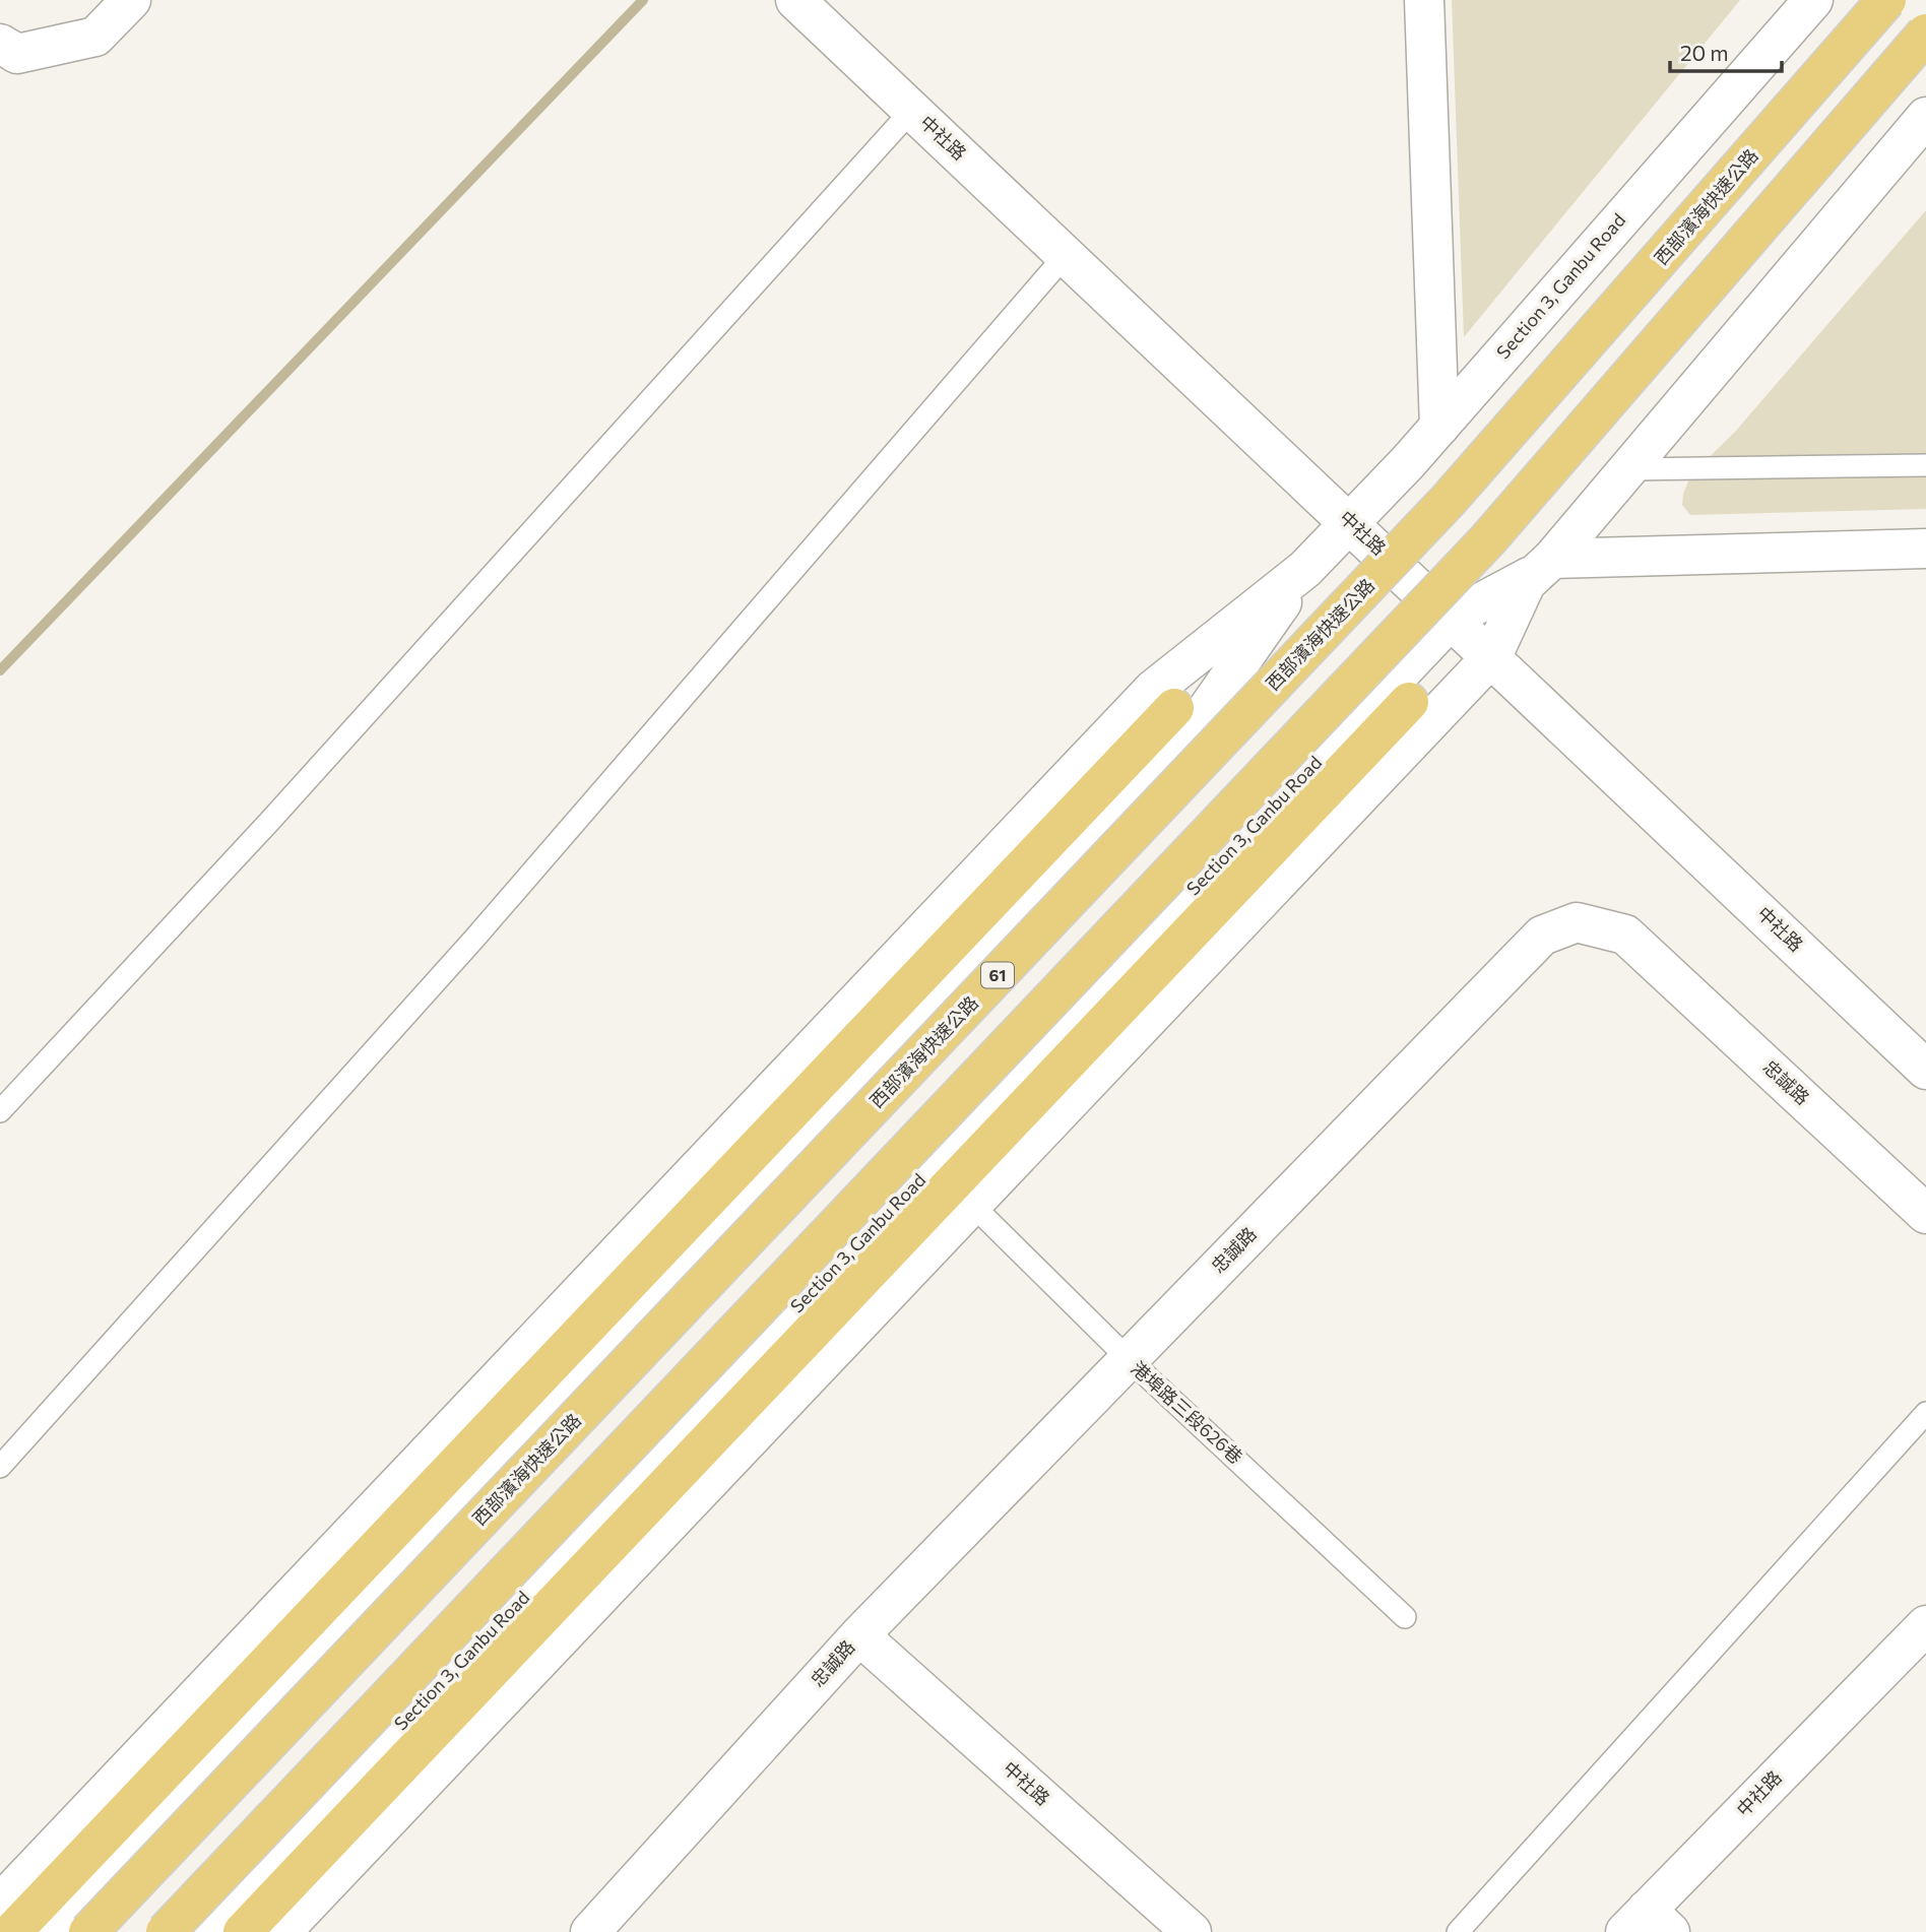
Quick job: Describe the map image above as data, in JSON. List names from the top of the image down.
{
  "streets": {
    "highway": ["西部濱海快速公路", "61"],
    "street": ["中社路", "Section 3, Ganbu Road", "忠誠路"],
    "lane": ["港埠路三段626巷"]
  },
  "crossings": [
    ["中社路", "Section 3, Ganbu Road"],
    ["中社路", "忠誠路"],
    ["Section 3, Ganbu Road", "港埠路三段626巷"],
    ["忠誠路", "港埠路三段626巷"]
  ],
  "scale_bar": "20 m"
}
